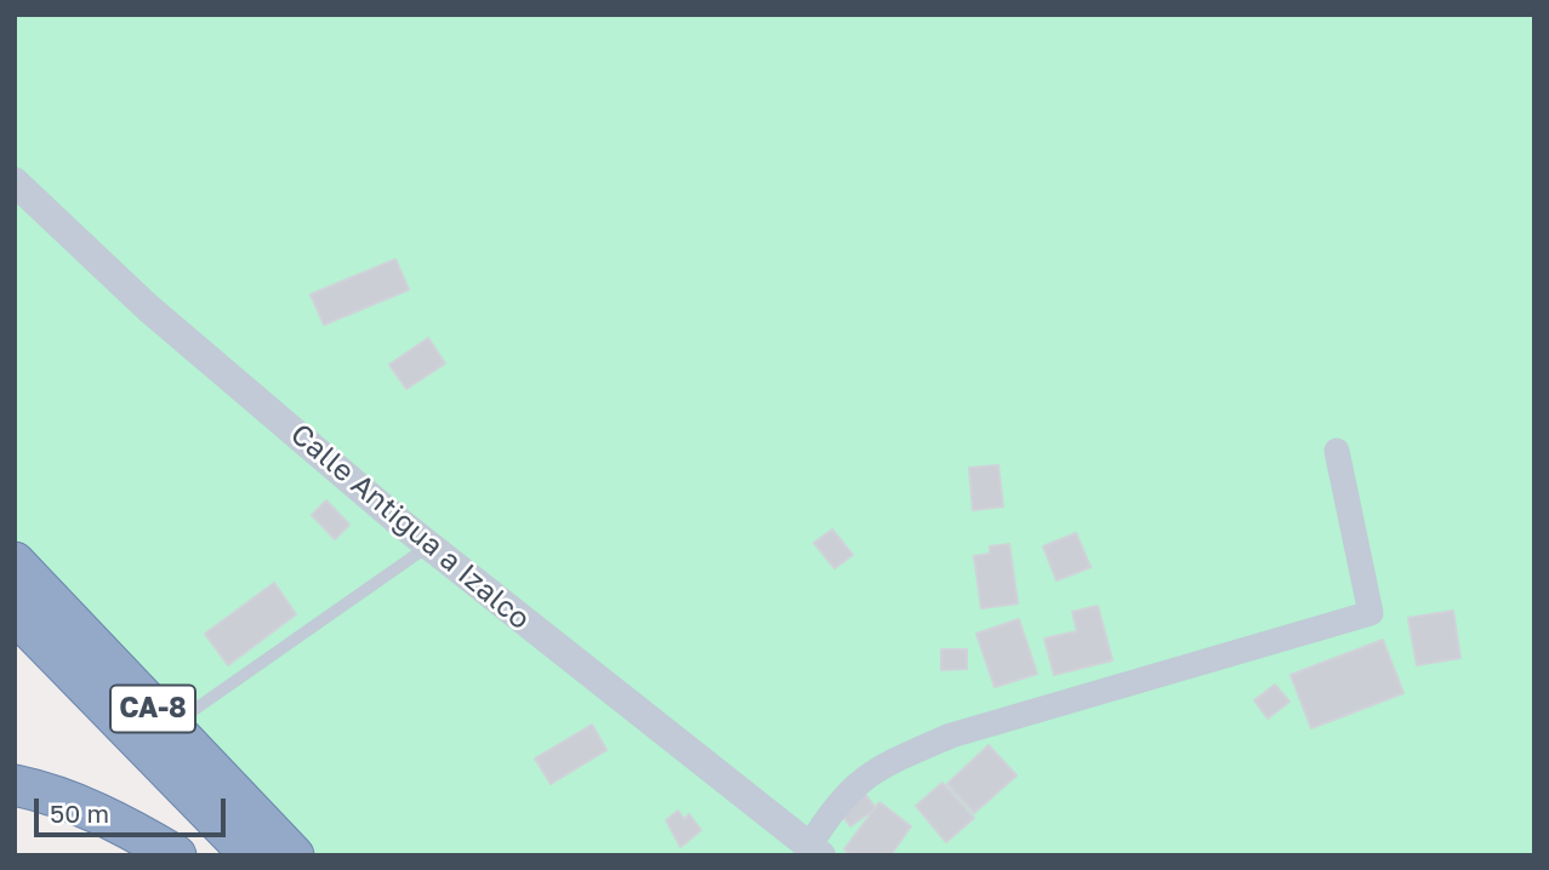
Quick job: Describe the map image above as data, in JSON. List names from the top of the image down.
{
  "streets": {
    "highway": ["CA-8"],
    "street": ["Calle Antigua a Izalco"]
  },
  "scale_bar": "50 m"
}
